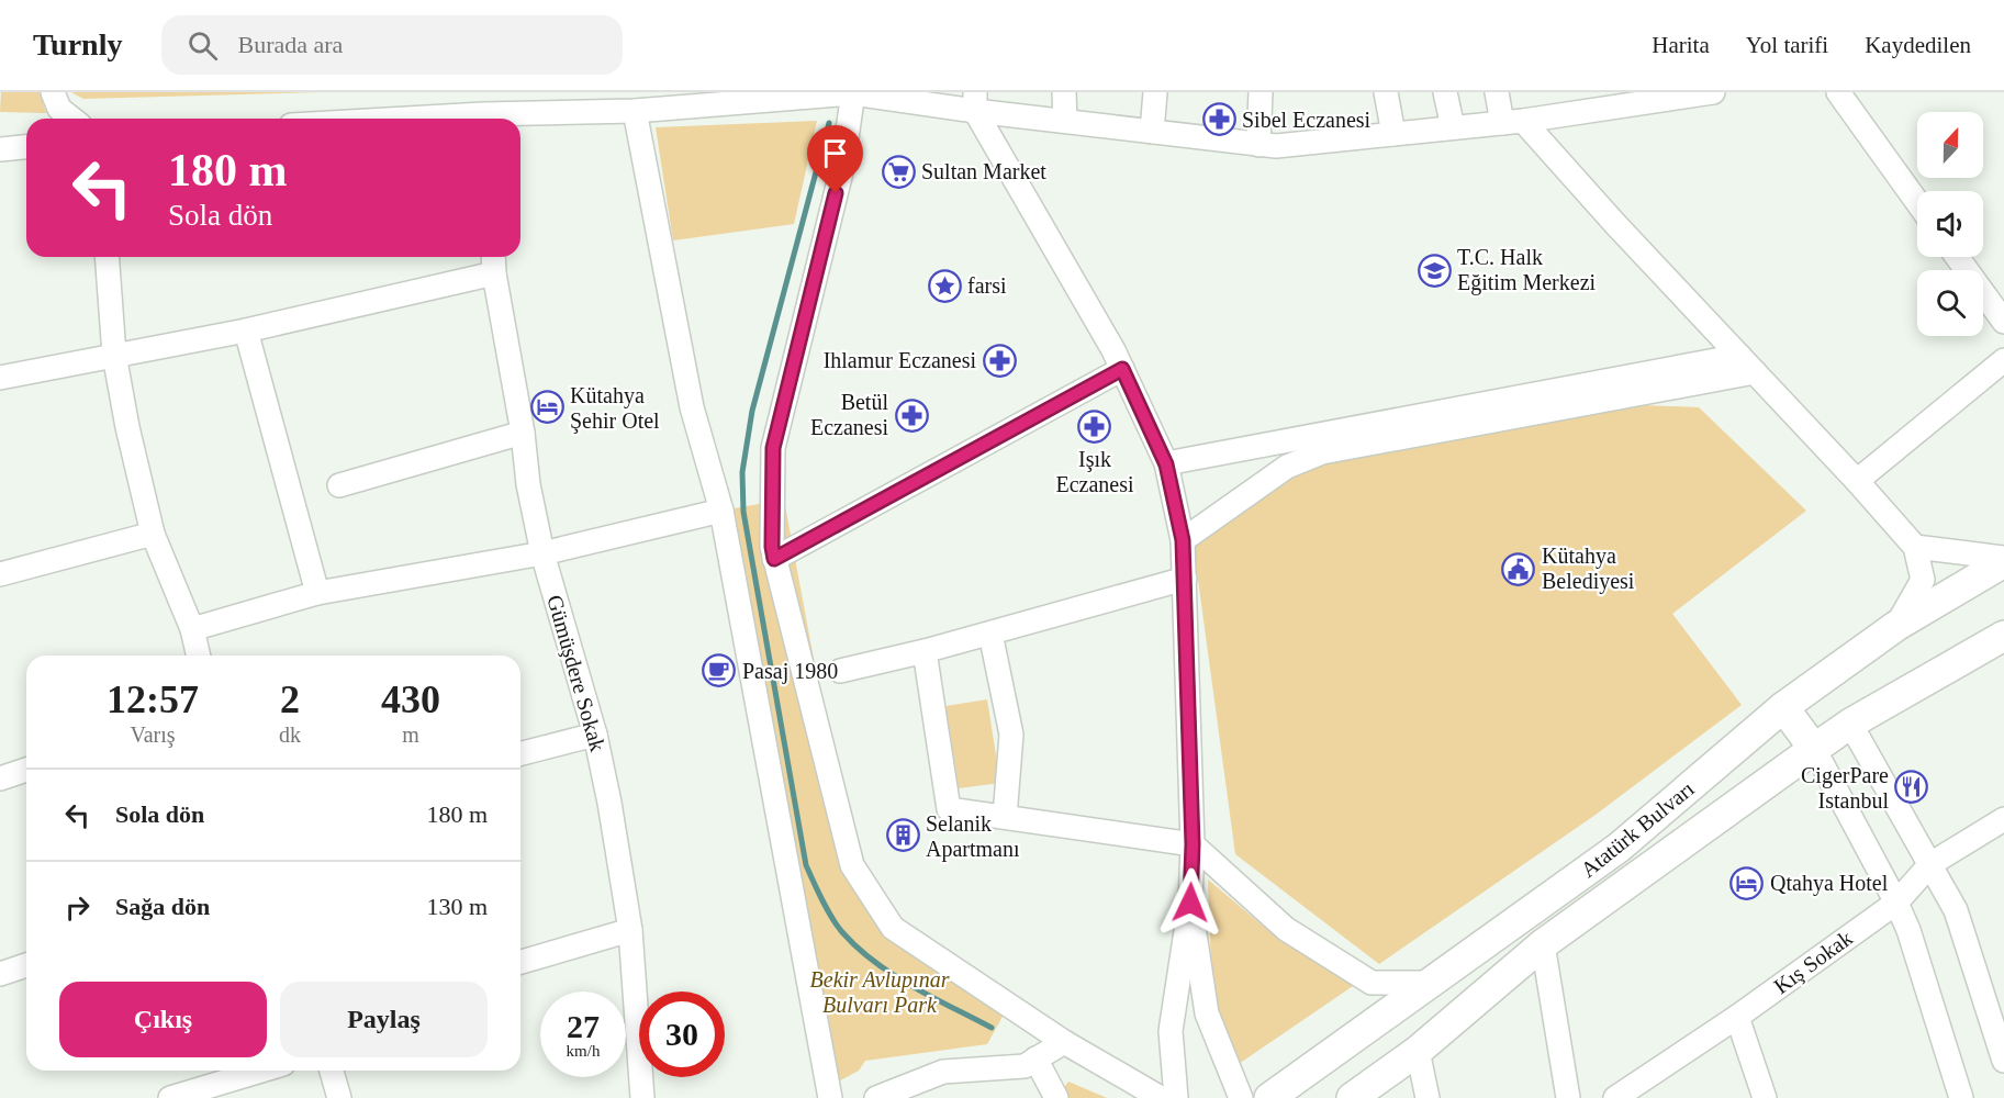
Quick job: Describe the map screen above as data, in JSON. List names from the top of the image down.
{
  "streets": {
    "main road": ["Atatürk Bulvarı"],
    "street": ["Gümüşdere Sokak", "Kış Sokak"]
  },
  "parks": ["Bekir Avlupınar Bulvarı Park"],
  "places": {
    "pharmacy": [
      "Sibel Eczanesi",
      "Ihlamur Eczanesi",
      "Betül Eczanesi",
      "Işık Eczanesi"
    ],
    "supermarket": ["Sultan Market"],
    "school or university": ["T.C. Halk Eğitim Merkezi"],
    "place": ["farsi"],
    "hotel": ["Kütahya Şehir Otel", "Qtahya Hotel"],
    "public building": ["Kütahya Belediyesi"],
    "cafe": ["Pasaj 1980"],
    "restaurant": ["CigerPare Istanbul"],
    "building": ["Selanik Apartmanı"]
  },
  "north": "top",
  "page": {
    "header": "Turnly",
    "search": "Burada ara",
    "nav": ["Harita", "Yol tarifi", "Kaydedilen"],
    "turn": ["180 m", "Sola dön"],
    "eta": [
      "12:57",
      "Varış",
      "2",
      "dk",
      "430",
      "m"
    ],
    "list": [
      {
        "name": "Sola dön",
        "value": "180 m"
      },
      {
        "name": "Sağa dön",
        "value": "130 m"
      }
    ],
    "buttons": ["Çıkış", "Paylaş"],
    "speed": "27 km/h",
    "limit": "30"
  }
}
